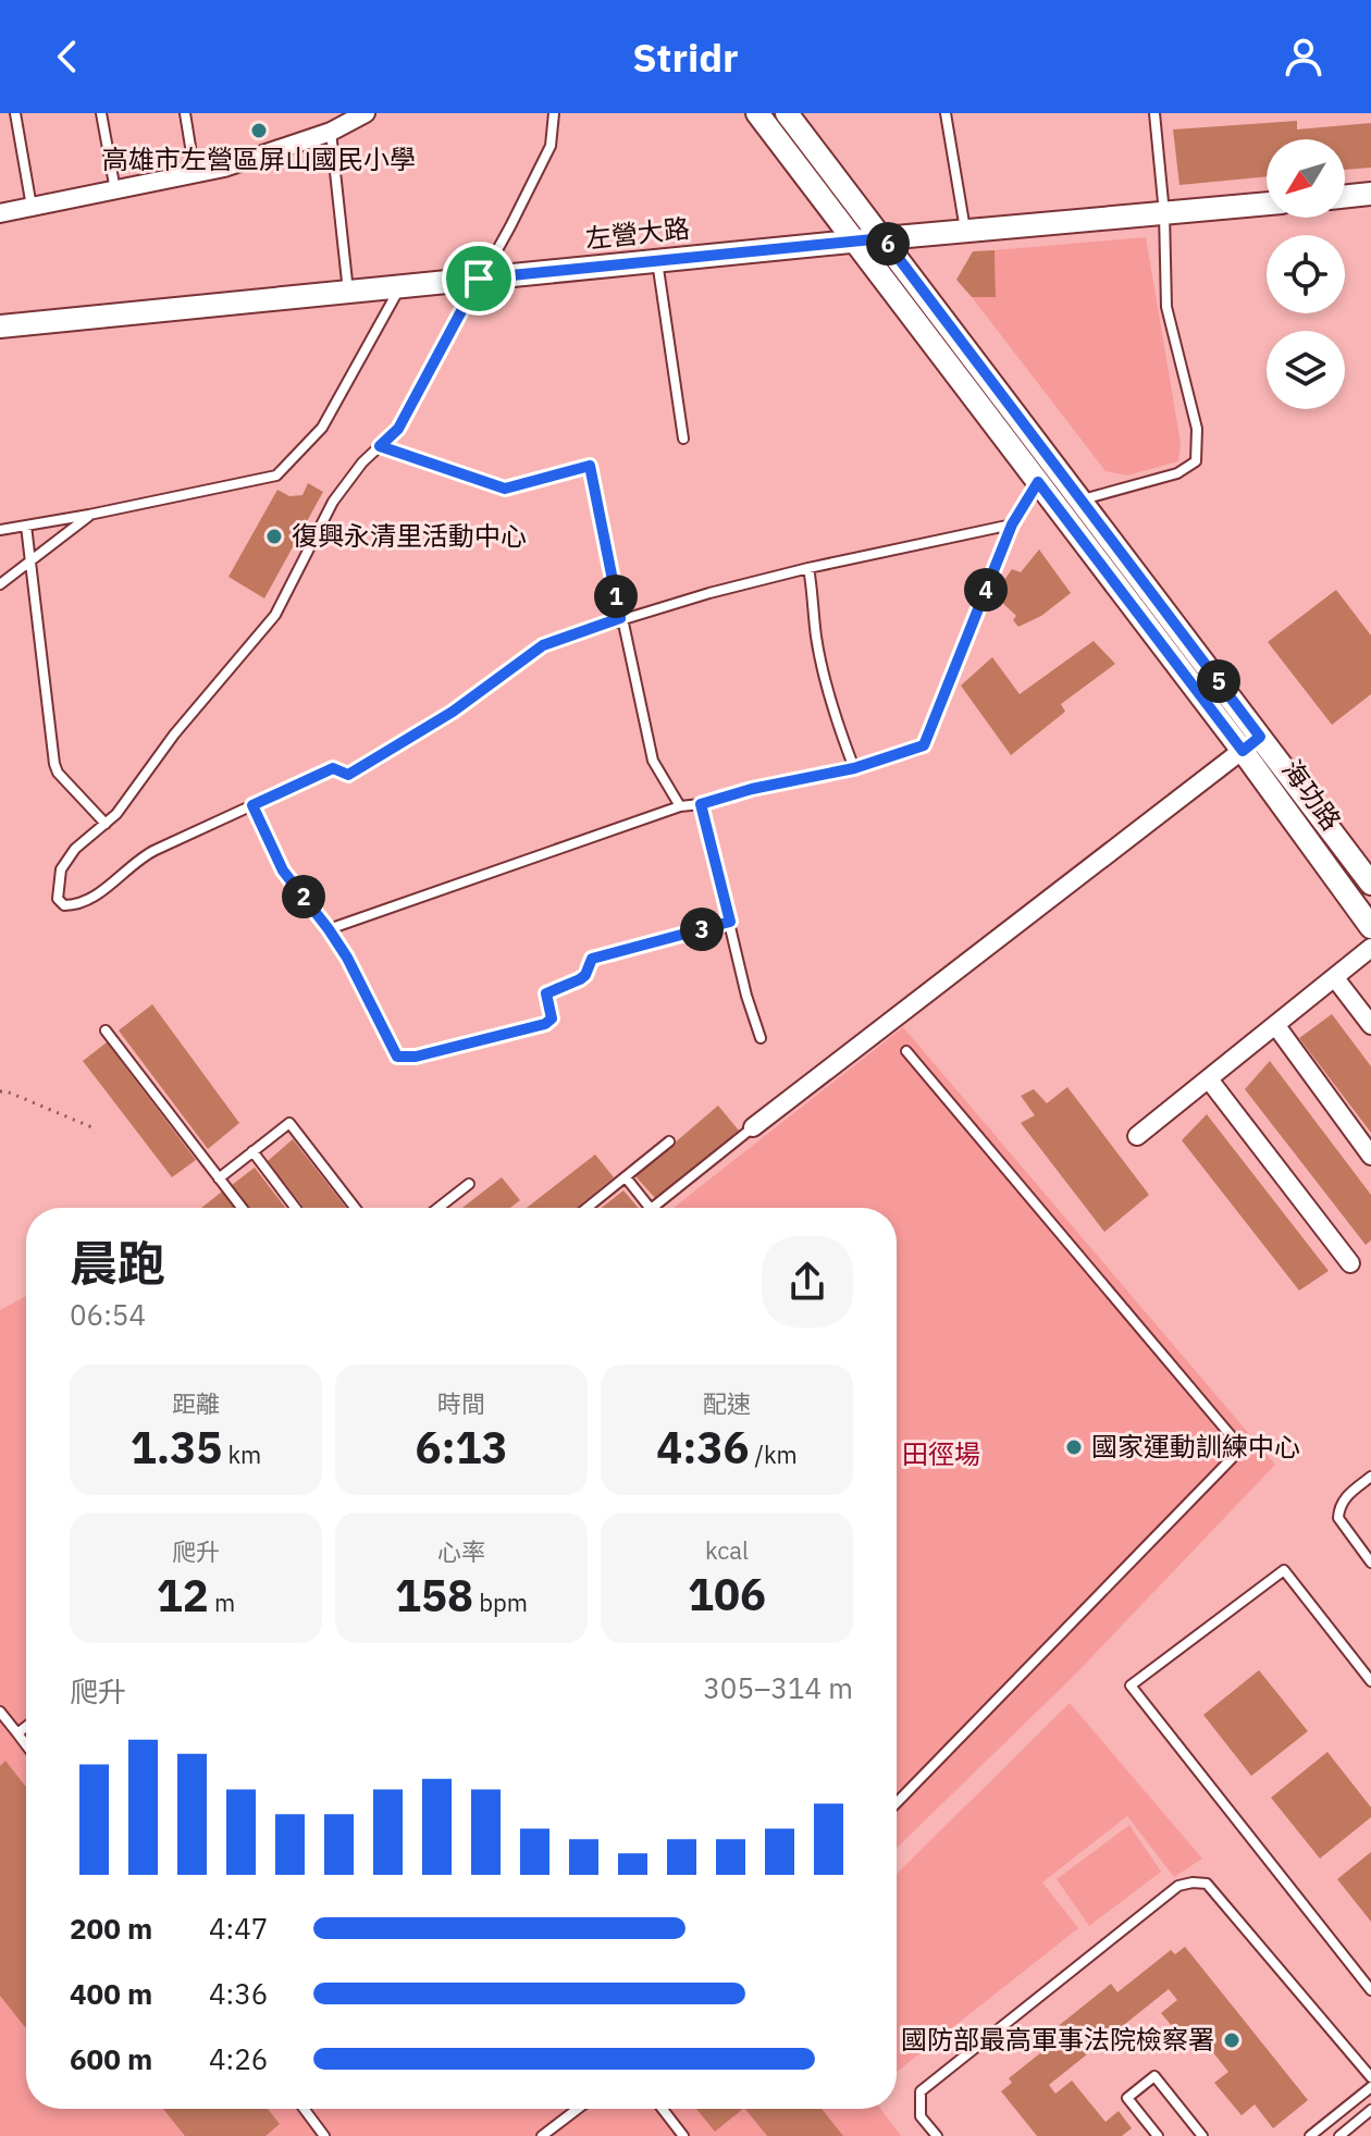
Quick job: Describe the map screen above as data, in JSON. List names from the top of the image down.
{
  "streets": {
    "street": ["左營大路", "海功路"]
  },
  "crossings": [
    ["左營大路", "海功路"]
  ],
  "parks": ["田徑場"],
  "places": [
    "高雄市左營區屏山國民小學",
    "復興永清里活動中心",
    "國家運動訓練中心",
    "國防部最高軍事法院檢察署"
  ],
  "north": "bottom left",
  "page": {
    "header": "Stridr",
    "pins": [
      "6",
      "4",
      "1",
      "5",
      "2",
      "3"
    ],
    "heading": ["晨跑", "06:54"],
    "stats": [
      ["距離", "1.35 km"],
      ["時間", "6:13"],
      ["配速", "4:36 /km"],
      ["爬升", "12 m"],
      ["心率", "158 bpm"],
      ["kcal", "106"]
    ],
    "chart": ["爬升", "305–314 m"],
    "list": [
      {
        "name": "200 m",
        "note": "4:47"
      },
      {
        "name": "400 m",
        "note": "4:36"
      },
      {
        "name": "600 m",
        "note": "4:26"
      }
    ]
  }
}
